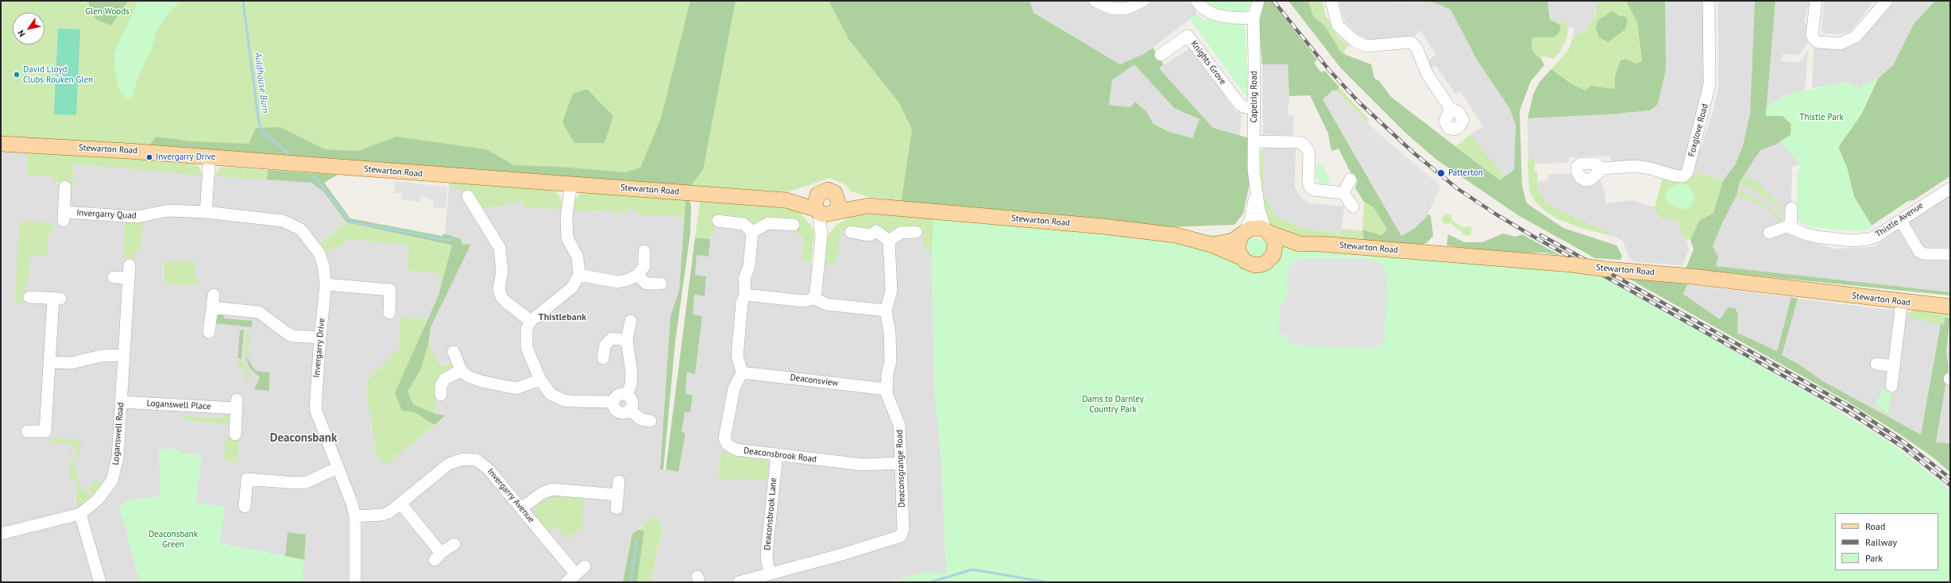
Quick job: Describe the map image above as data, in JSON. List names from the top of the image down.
{
  "streets": {
    "main road": ["Stewarton Road"],
    "street": [
      "Knights Grove",
      "Capelrig Road",
      "Foxglove Road",
      "Invergarry Quad",
      "Thistle Avenue",
      "Invergarry Drive",
      "Deaconsview",
      "Loganswell Place",
      "Loganswell Road",
      "Deaconsbrook Road",
      "Deaconsgrange Road",
      "Invergarry Avenue",
      "Deaconsbrook Lane"
    ]
  },
  "crossings": [
    ["Knights Grove", "Capelrig Road"],
    ["Capelrig Road", "Stewarton Road"],
    ["Invergarry Quad", "Invergarry Drive"],
    ["Invergarry Drive", "Invergarry Avenue"],
    ["Deaconsview", "Deaconsbrook Road"],
    ["Deaconsview", "Deaconsgrange Road"],
    ["Loganswell Place", "Loganswell Road"],
    ["Deaconsbrook Road", "Deaconsgrange Road"],
    ["Deaconsbrook Road", "Deaconsbrook Lane"],
    ["Deaconsgrange Road", "Deaconsbrook Lane"]
  ],
  "districts": ["Thistlebank", "Deaconsbank"],
  "water": ["Auldhouse Burn"],
  "parks": [
    "Glen Woods",
    "Thistle Park",
    "Dams to Darnley Country Park",
    "Deaconsbank Green"
  ],
  "places": ["David Lloyd Clubs Rouken Glen", "Invergarry Drive", "Patterton"],
  "legend": ["Road", "Railway", "Park"],
  "north": "bottom left"
}
